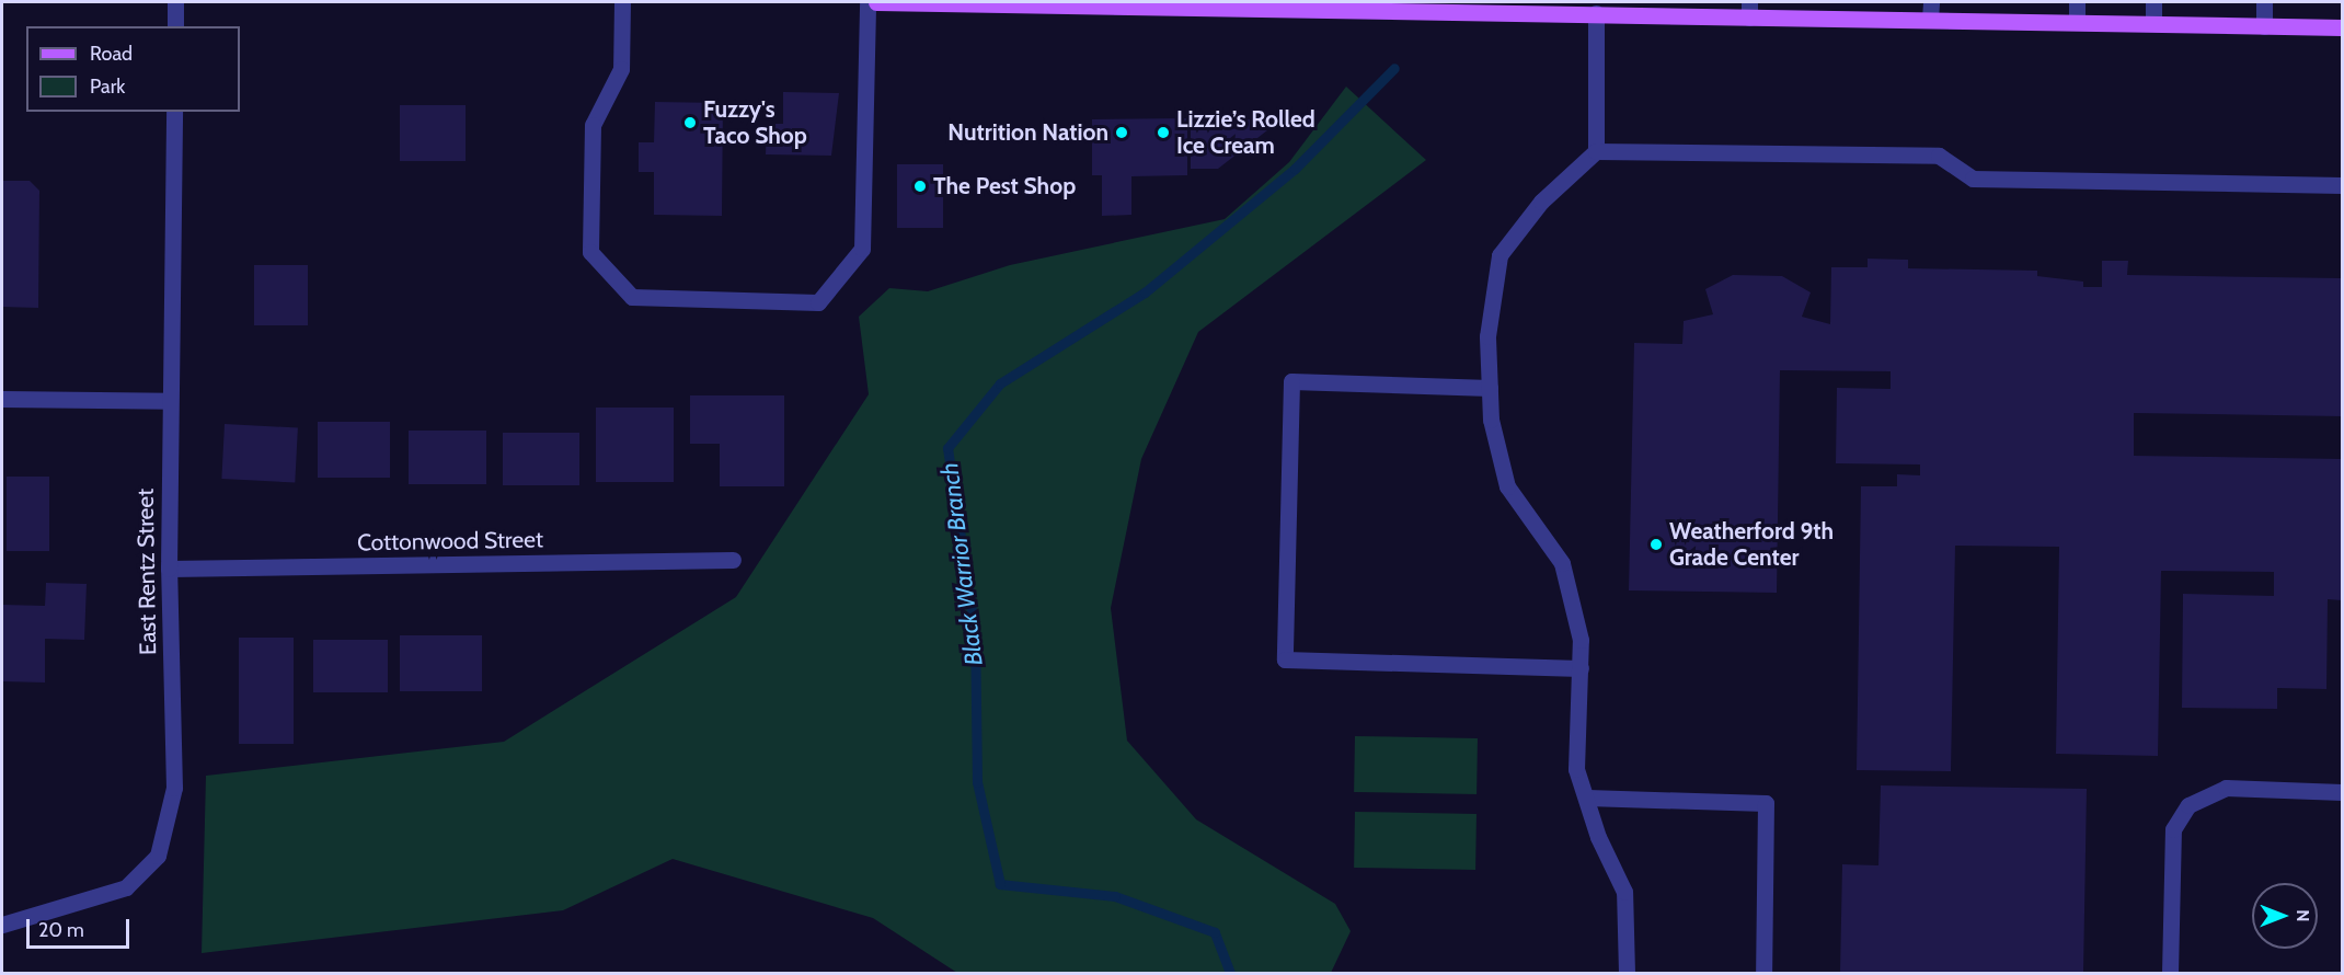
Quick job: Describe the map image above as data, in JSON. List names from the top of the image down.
{
  "streets": {
    "street": ["Cottonwood Street", "East Rentz Street"]
  },
  "crossings": [
    ["Cottonwood Street", "East Rentz Street"]
  ],
  "water": ["Black Warrior Branch"],
  "places": [
    "Fuzzy's Taco Shop",
    "Nutrition Nation",
    "Lizzie’s Rolled Ice Cream",
    "The Pest Shop",
    "Weatherford 9th Grade Center"
  ],
  "legend": ["Road", "Park"],
  "scale_bar": "20 m",
  "north": "right"
}
